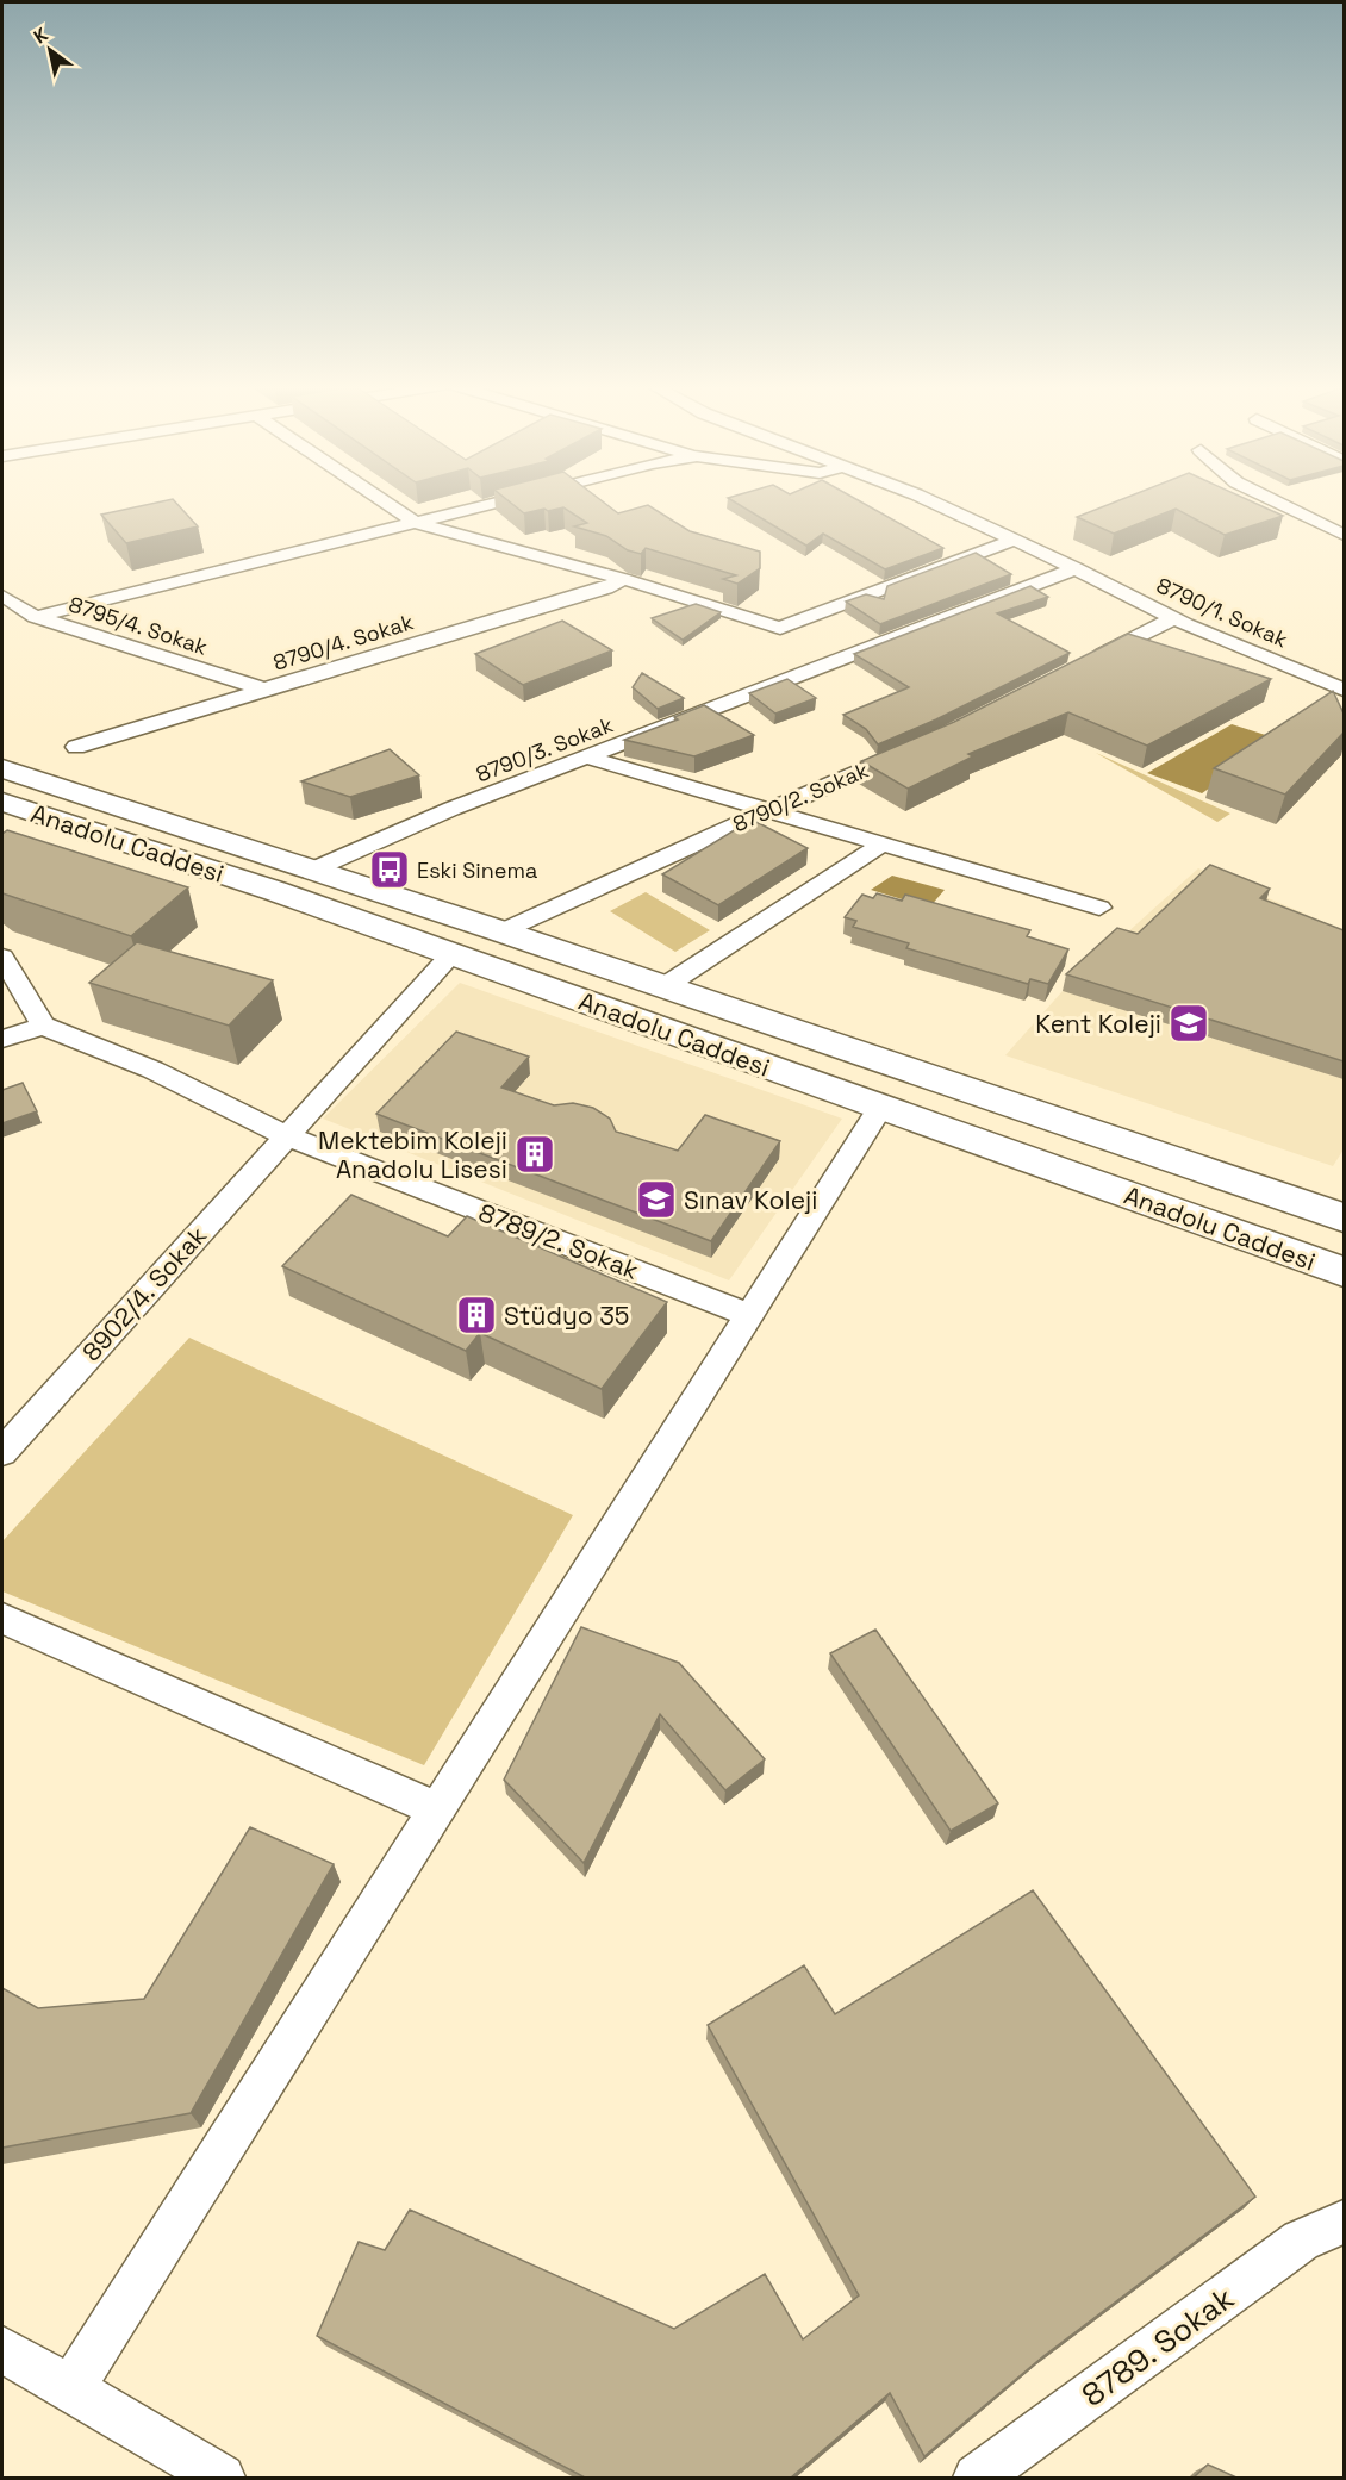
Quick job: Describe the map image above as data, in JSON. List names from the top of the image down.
{
  "streets": {
    "highway": ["Anadolu Caddesi"],
    "street": [
      "8790/1. Sokak",
      "8795/4. Sokak",
      "8790/4. Sokak",
      "8790/3. Sokak",
      "8790/2. Sokak",
      "8789/2. Sokak",
      "8902/4. Sokak",
      "8789. Sokak"
    ]
  },
  "crossings": [
    ["8790/1. Sokak", "8790/3. Sokak"],
    ["8795/4. Sokak", "8790/4. Sokak"],
    ["8790/3. Sokak", "Anadolu Caddesi"],
    ["8790/2. Sokak", "Anadolu Caddesi"],
    ["Anadolu Caddesi", "8902/4. Sokak"],
    ["8789/2. Sokak", "8902/4. Sokak"]
  ],
  "places": {
    "bus stop": ["Eski Sinema"],
    "school or university": ["Kent Koleji", "Sınav Koleji"],
    "building": ["Mektebim Koleji Anadolu Lisesi", "Stüdyo 35"]
  },
  "north": "top left"
}
